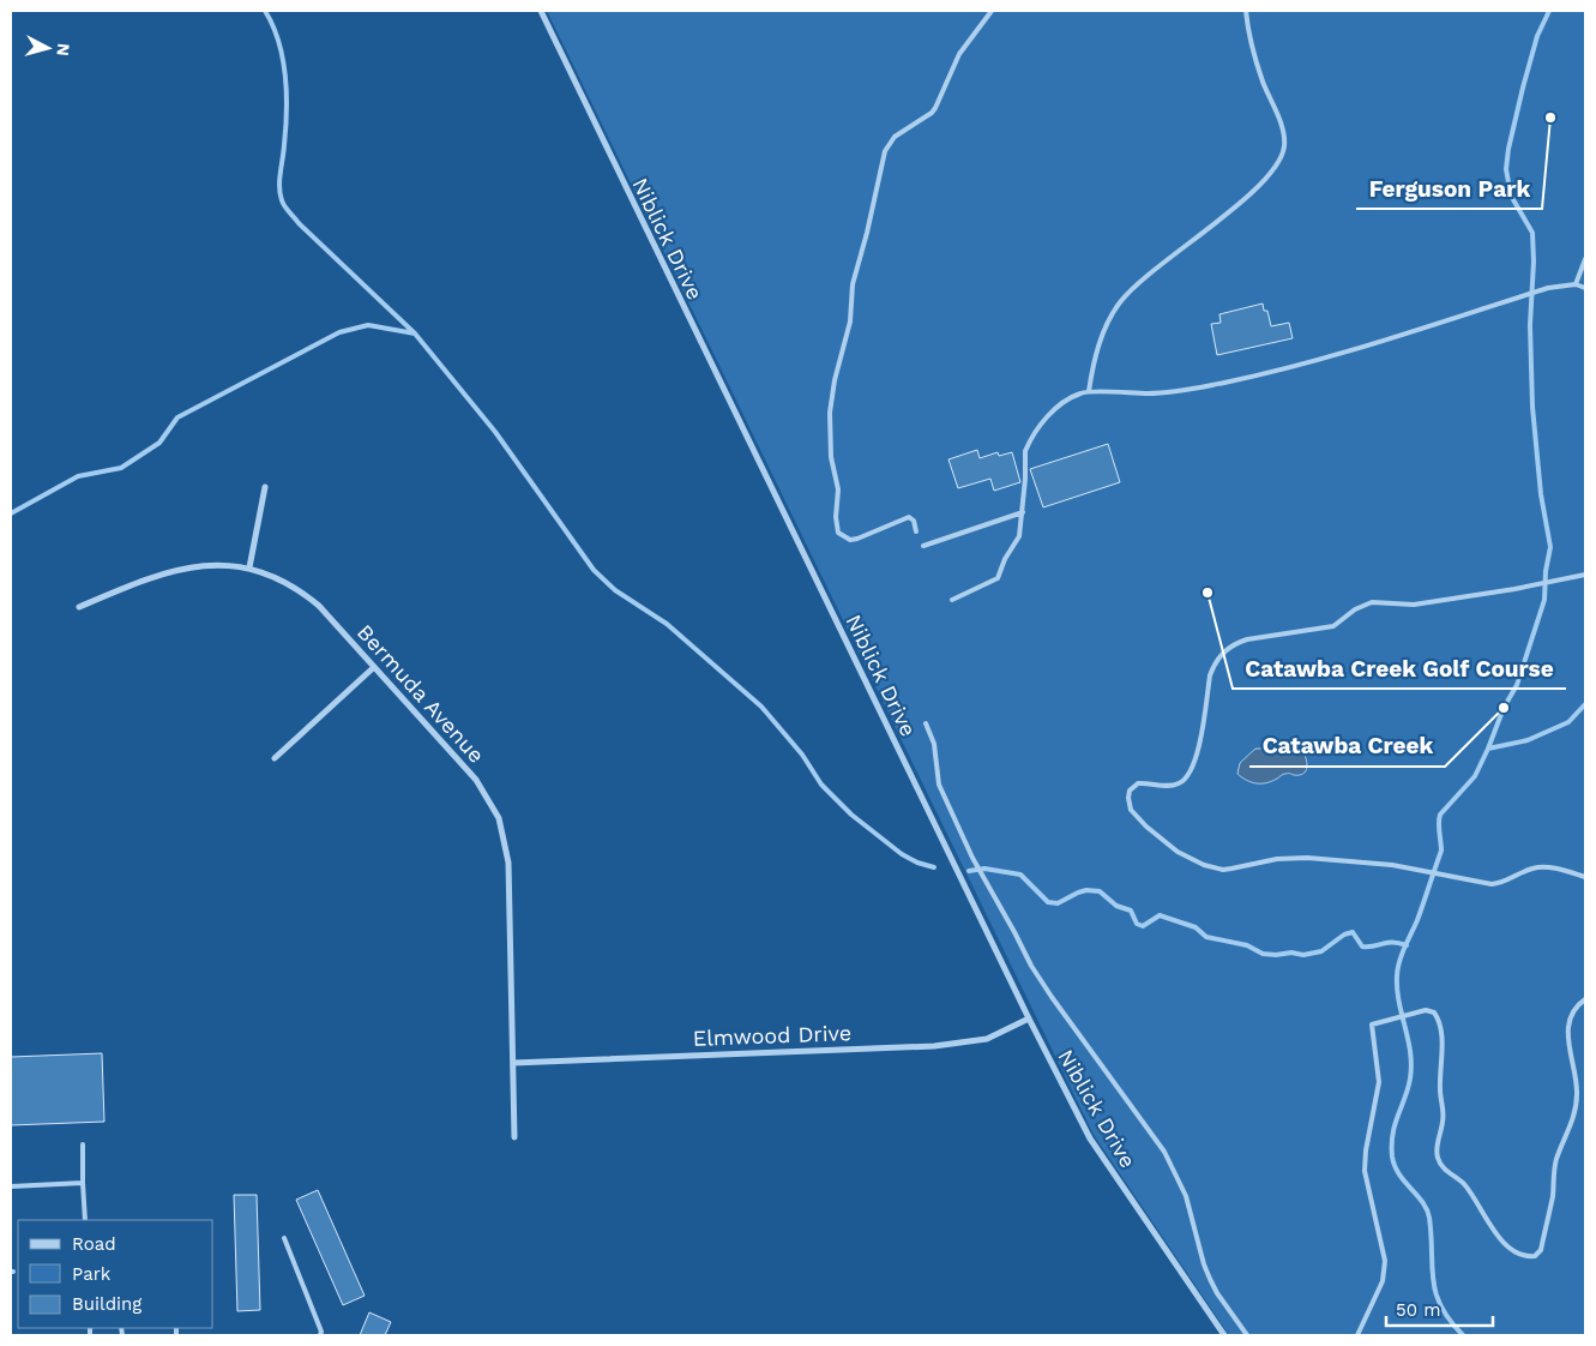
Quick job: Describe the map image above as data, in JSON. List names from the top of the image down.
{
  "streets": {
    "street": ["Niblick Drive", "Bermuda Avenue", "Elmwood Drive"]
  },
  "crossings": [
    ["Niblick Drive", "Elmwood Drive"],
    ["Bermuda Avenue", "Elmwood Drive"]
  ],
  "places": ["Ferguson Park", "Catawba Creek Golf Course", "Catawba Creek"],
  "legend": ["Road", "Park", "Building"],
  "scale_bar": "50 m",
  "north": "right"
}
